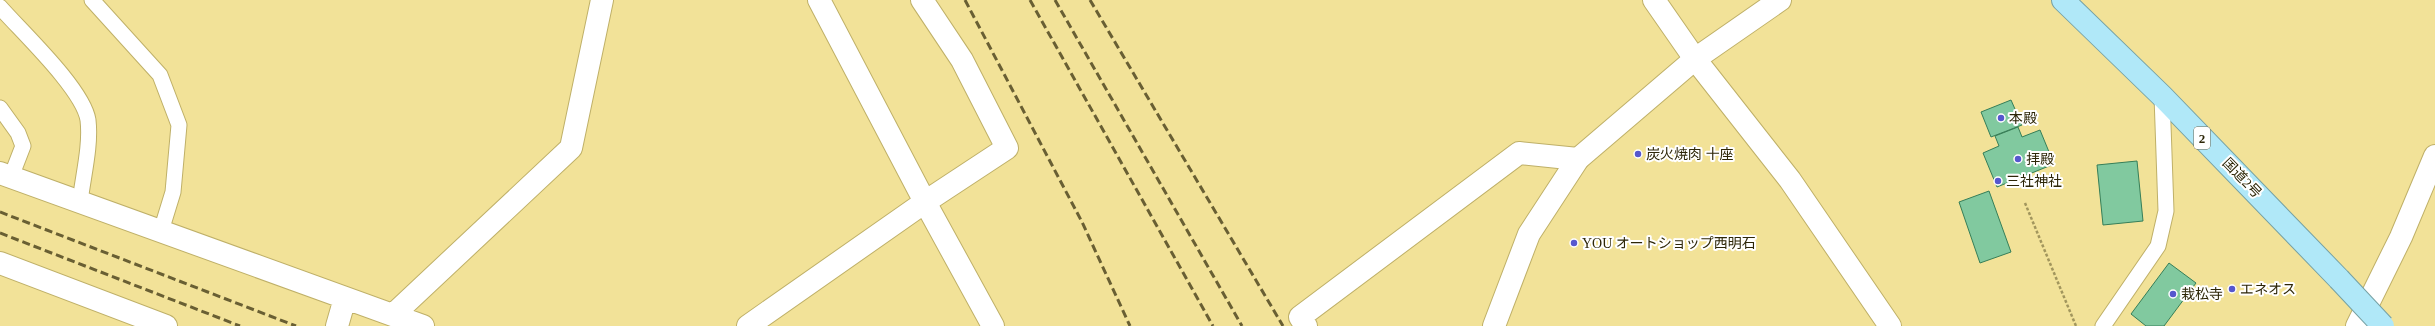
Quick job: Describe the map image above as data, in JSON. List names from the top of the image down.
{
  "streets": {
    "highway": ["2", "国道2号"]
  },
  "places": [
    "本殿",
    "炭火焼肉 十座",
    "拝殿",
    "三社神社",
    "YOU オートショップ西明石",
    "エネオス",
    "栽松寺"
  ]
}
